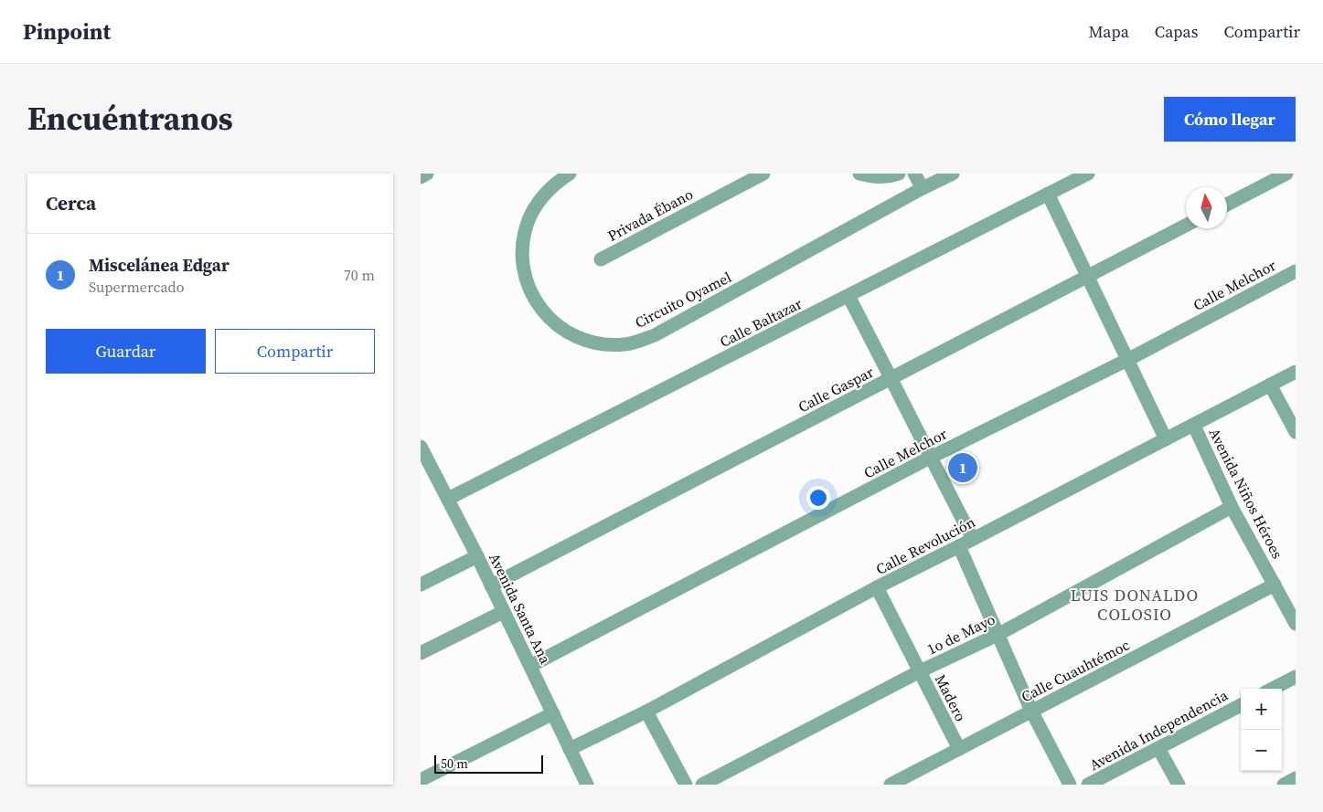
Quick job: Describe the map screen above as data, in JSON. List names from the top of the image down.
{
  "streets": {
    "street": [
      "Privada Ébano",
      "Calle Melchor",
      "Circuito Oyamel",
      "Calle Baltazar",
      "Calle Gaspar",
      "Avenida Niños Héroes",
      "Calle Revolución",
      "Avenida Santa Ana",
      "1o de Mayo",
      "Calle Cuauhtémoc",
      "Madero",
      "Avenida Independencia"
    ]
  },
  "crossings": [
    ["Calle Melchor", "Avenida Santa Ana"],
    ["Calle Baltazar", "Avenida Santa Ana"],
    ["Calle Gaspar", "Avenida Santa Ana"],
    ["Avenida Niños Héroes", "Calle Revolución"],
    ["Avenida Niños Héroes", "1o de Mayo"],
    ["Avenida Niños Héroes", "Calle Cuauhtémoc"],
    ["Calle Revolución", "Avenida Santa Ana"],
    ["Calle Revolución", "Madero"],
    ["1o de Mayo", "Madero"],
    ["Calle Cuauhtémoc", "Madero"]
  ],
  "districts": ["LUIS DONALDO COLOSIO"],
  "scale_bar": "50 m",
  "north": "top",
  "page": {
    "header": "Pinpoint",
    "nav": ["Mapa", "Capas", "Compartir"],
    "title": "Encuéntranos",
    "buttons": [
      "Cómo llegar",
      ["Guardar", "Compartir"]
    ],
    "heading": "Cerca",
    "list": [
      {
        "mark": "1",
        "name": "Miscelánea Edgar",
        "note": "Supermercado",
        "value": "70 m"
      }
    ],
    "pins": "1",
    "map_buttons": ["+", "−"],
    "scale": "50 m"
  }
}
